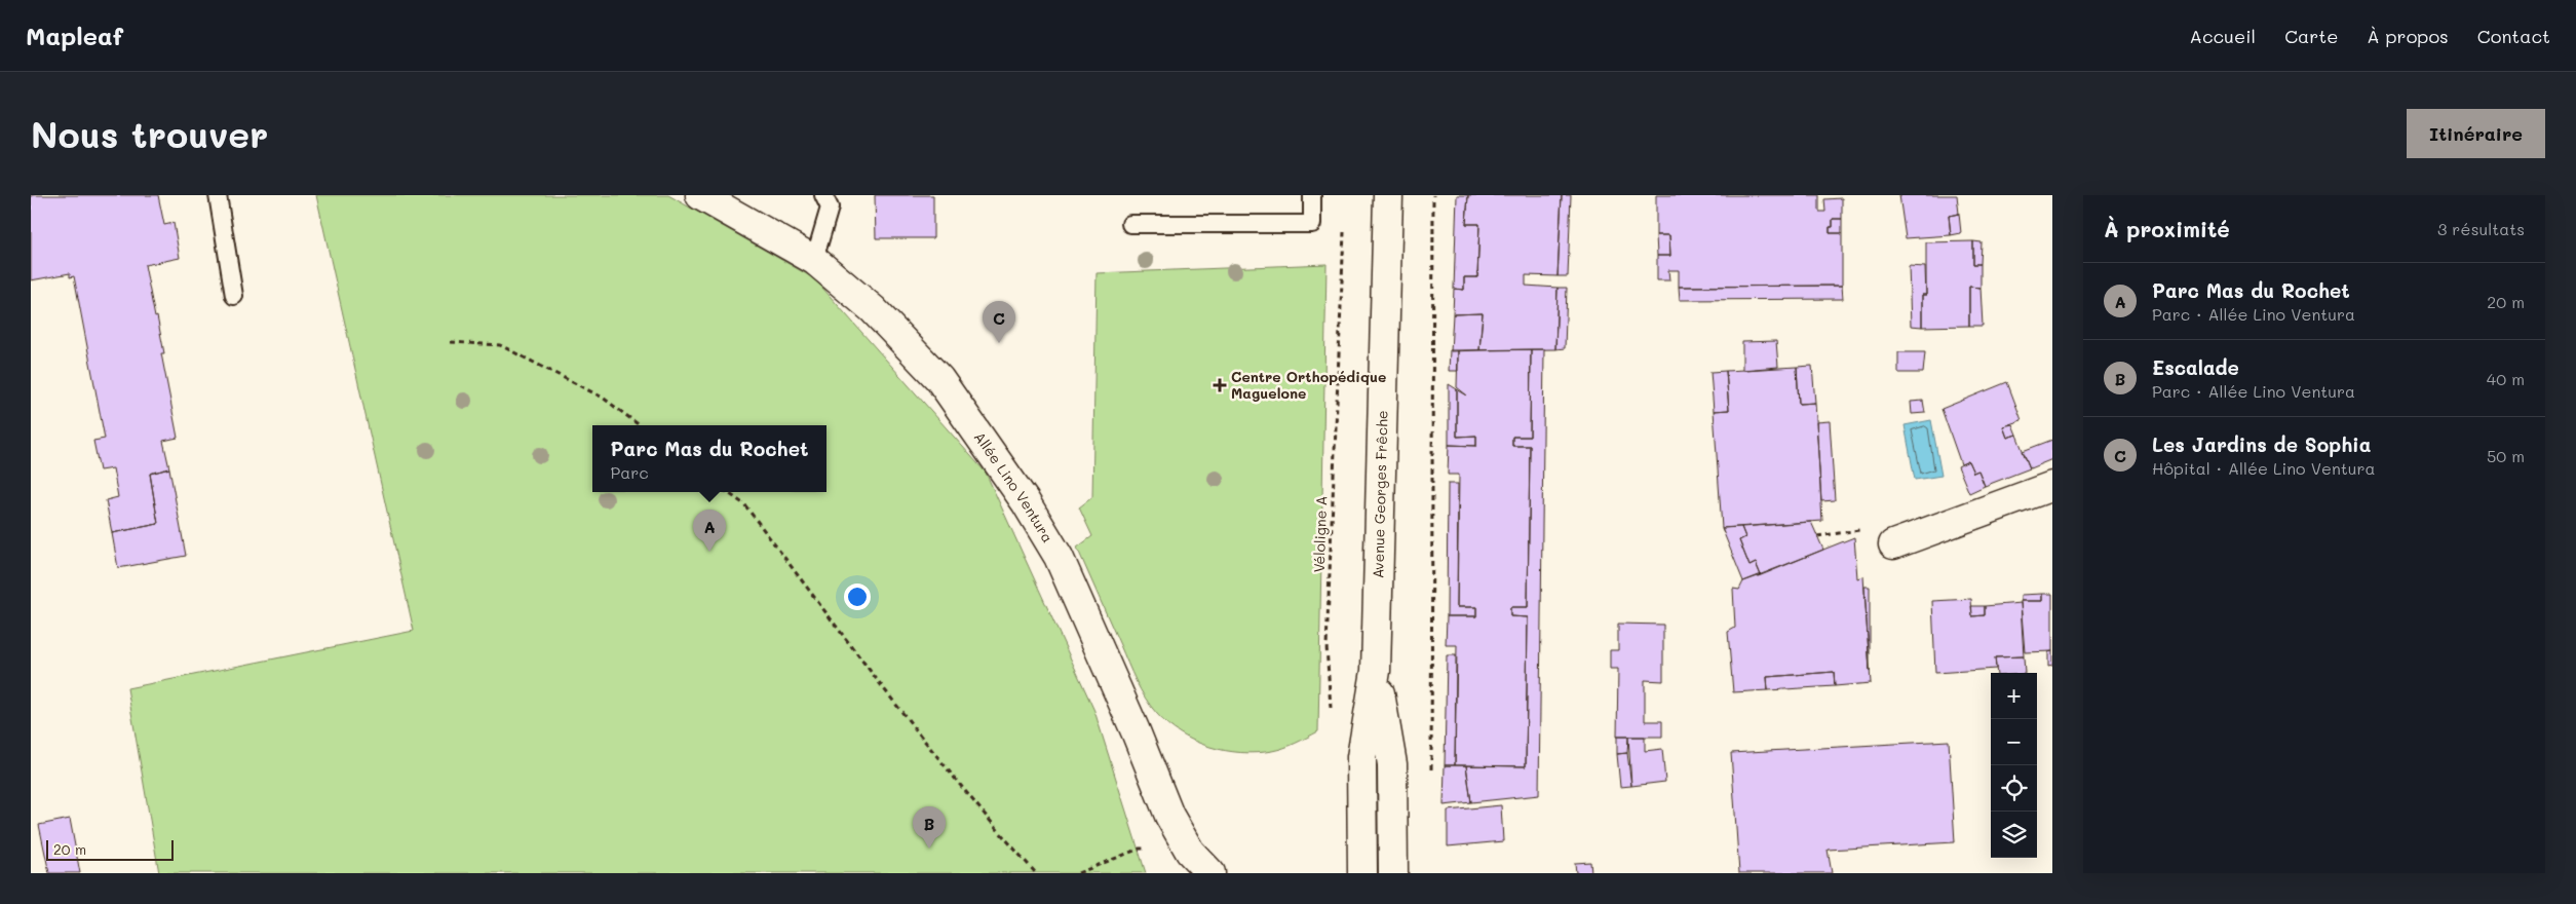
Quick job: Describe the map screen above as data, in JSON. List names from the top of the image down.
{
  "streets": {
    "street": ["Allée Lino Ventura", "Avenue Georges Frêche"],
    "path": ["Véloligne A"]
  },
  "places": {
    "health": ["Centre Orthopédique Maguelone"]
  },
  "scale_bar": "20 m",
  "page": {
    "header": "Mapleaf",
    "nav": [
      "Accueil",
      "Carte",
      "À propos",
      "Contact"
    ],
    "buttons": "Itinéraire",
    "title": "Nous trouver",
    "heading": ["À proximité", "3 résultats"],
    "list": [
      {
        "mark": "A",
        "name": "Parc Mas du Rochet",
        "note": "Parc · Allée Lino Ventura",
        "value": "20 m"
      },
      {
        "mark": "B",
        "name": "Escalade",
        "note": "Parc · Allée Lino Ventura",
        "value": "40 m"
      },
      {
        "mark": "C",
        "name": "Les Jardins de Sophia",
        "note": "Hôpital · Allée Lino Ventura",
        "value": "50 m"
      }
    ],
    "pins": ["C", "A", "B"],
    "popup": ["Parc Mas du Rochet", "Parc"],
    "map_buttons": ["+", "−"],
    "scale": "20 m"
  }
}
